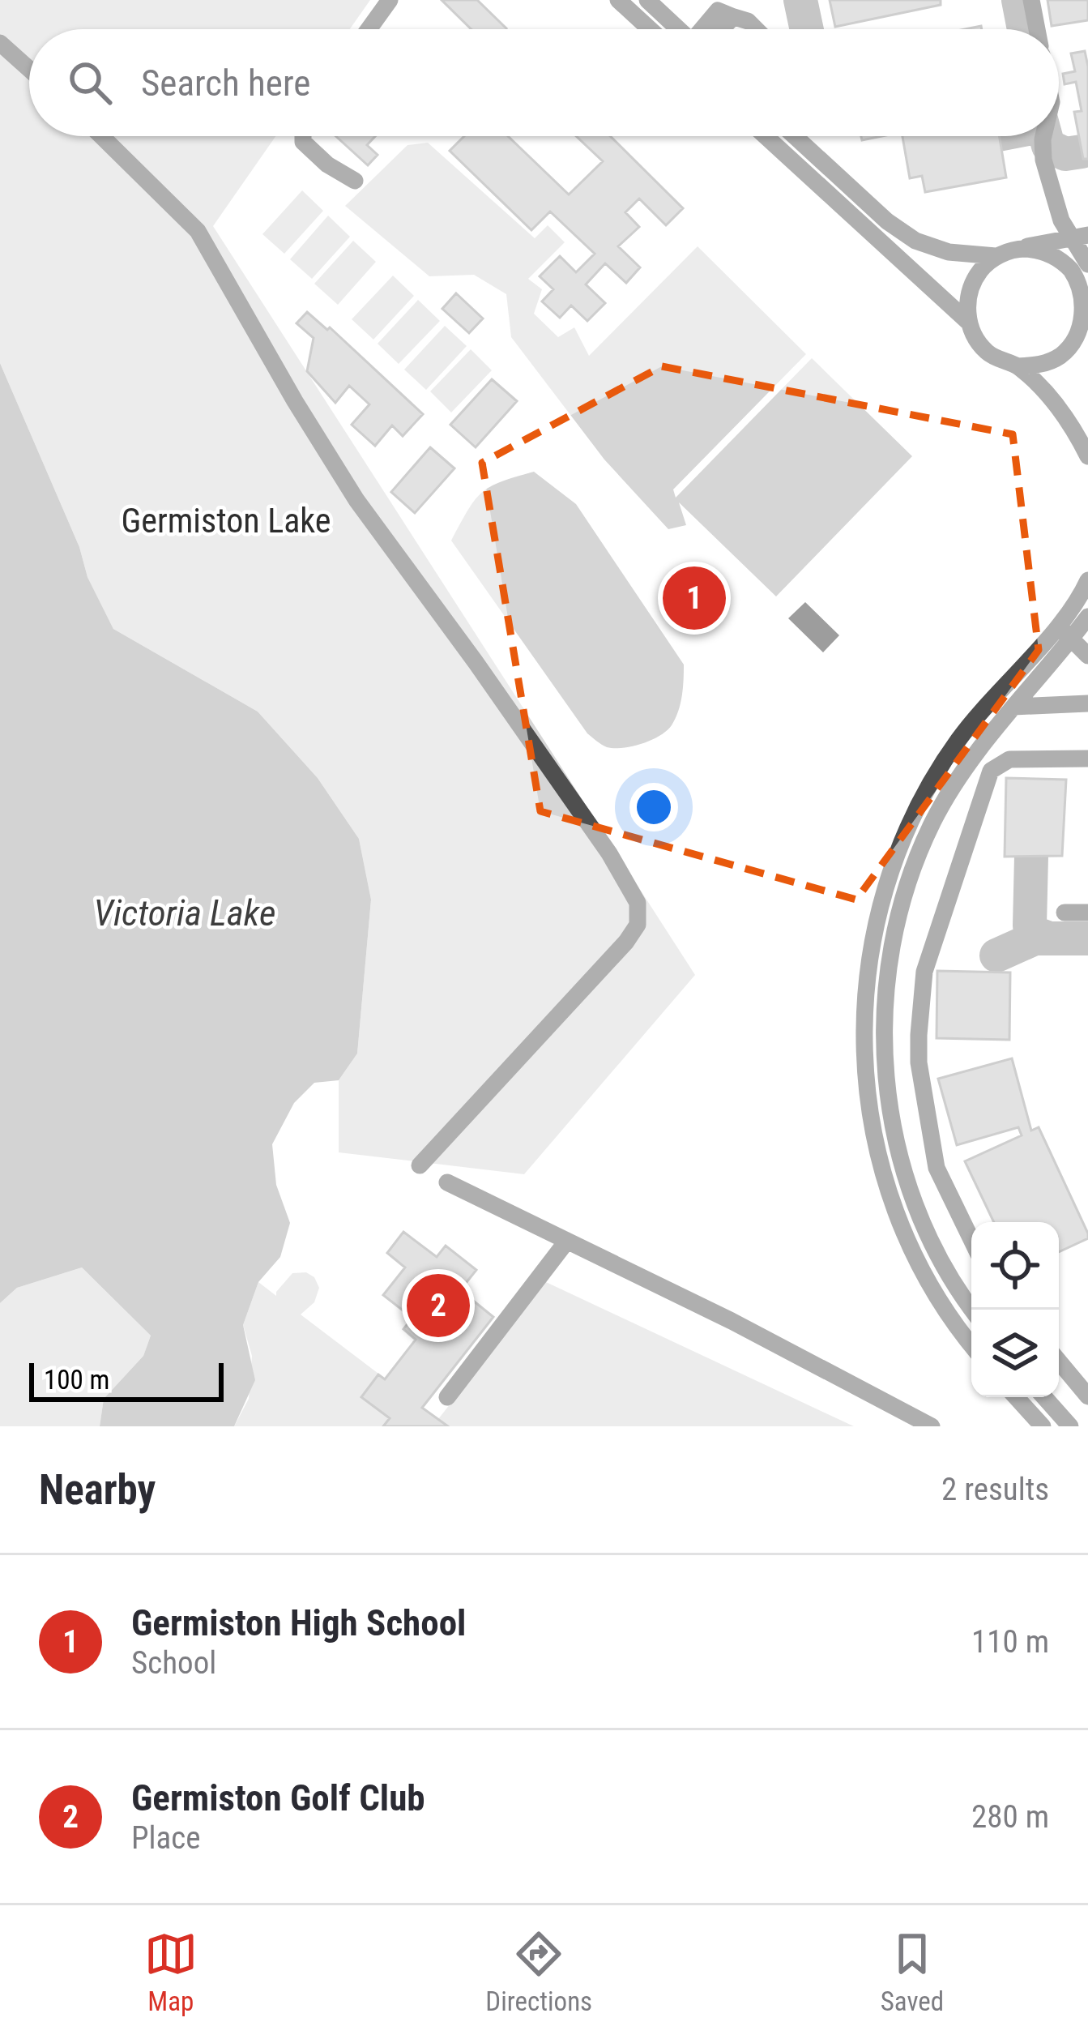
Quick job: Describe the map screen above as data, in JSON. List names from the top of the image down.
{
  "water": ["Victoria Lake"],
  "parks": ["Germiston Lake"],
  "scale_bar": "100 m",
  "page": {
    "search": "Search here",
    "pins": ["1", "2"],
    "scale": "100 m",
    "heading": ["Nearby", "2 results"],
    "list": [
      {
        "mark": "1",
        "name": "Germiston High School",
        "note": "School",
        "value": "110 m"
      },
      {
        "mark": "2",
        "name": "Germiston Golf Club",
        "note": "Place",
        "value": "280 m"
      }
    ],
    "nav": ["Map", "Directions", "Saved"]
  }
}
